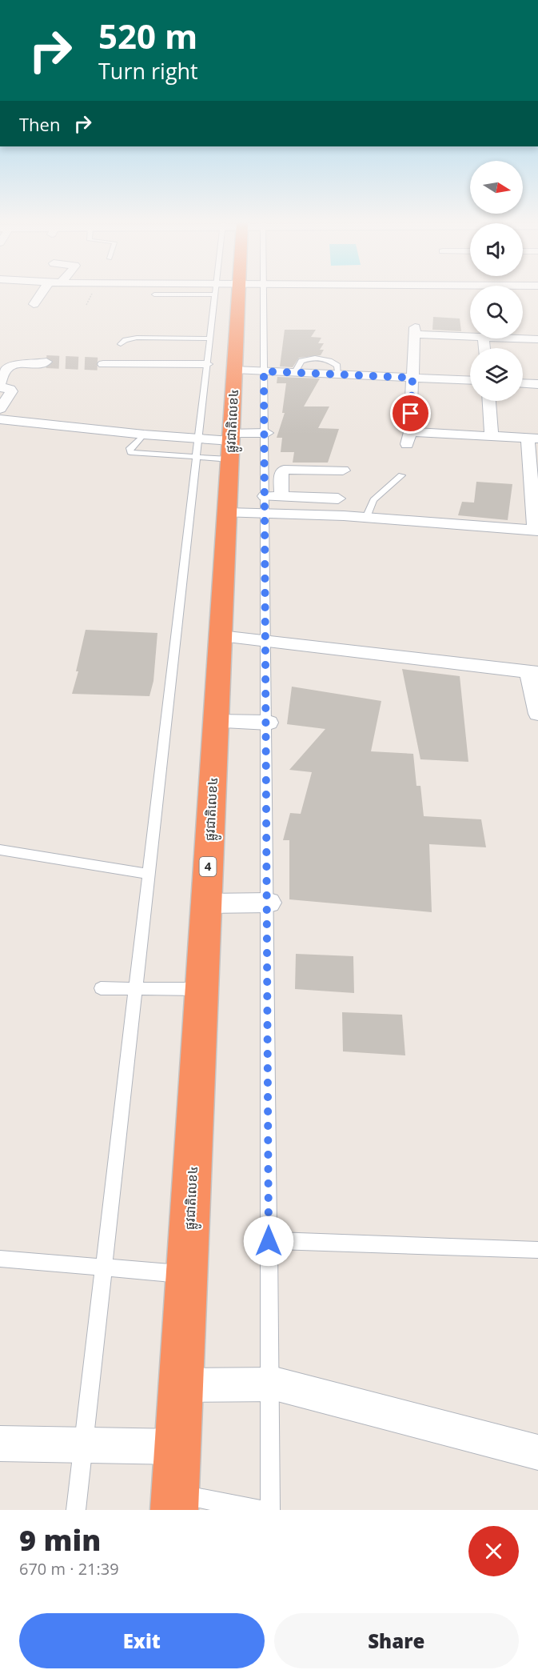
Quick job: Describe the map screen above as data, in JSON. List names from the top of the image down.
{
  "streets": {
    "highway": ["ផ្លូវជាតិលេខ៤", "4"]
  },
  "north": "right",
  "page": {
    "turn": ["520 m", "Turn right"],
    "then": "Then",
    "heading": ["9 min", "670 m · 21:39"],
    "buttons": ["Exit", "Share"]
  }
}
